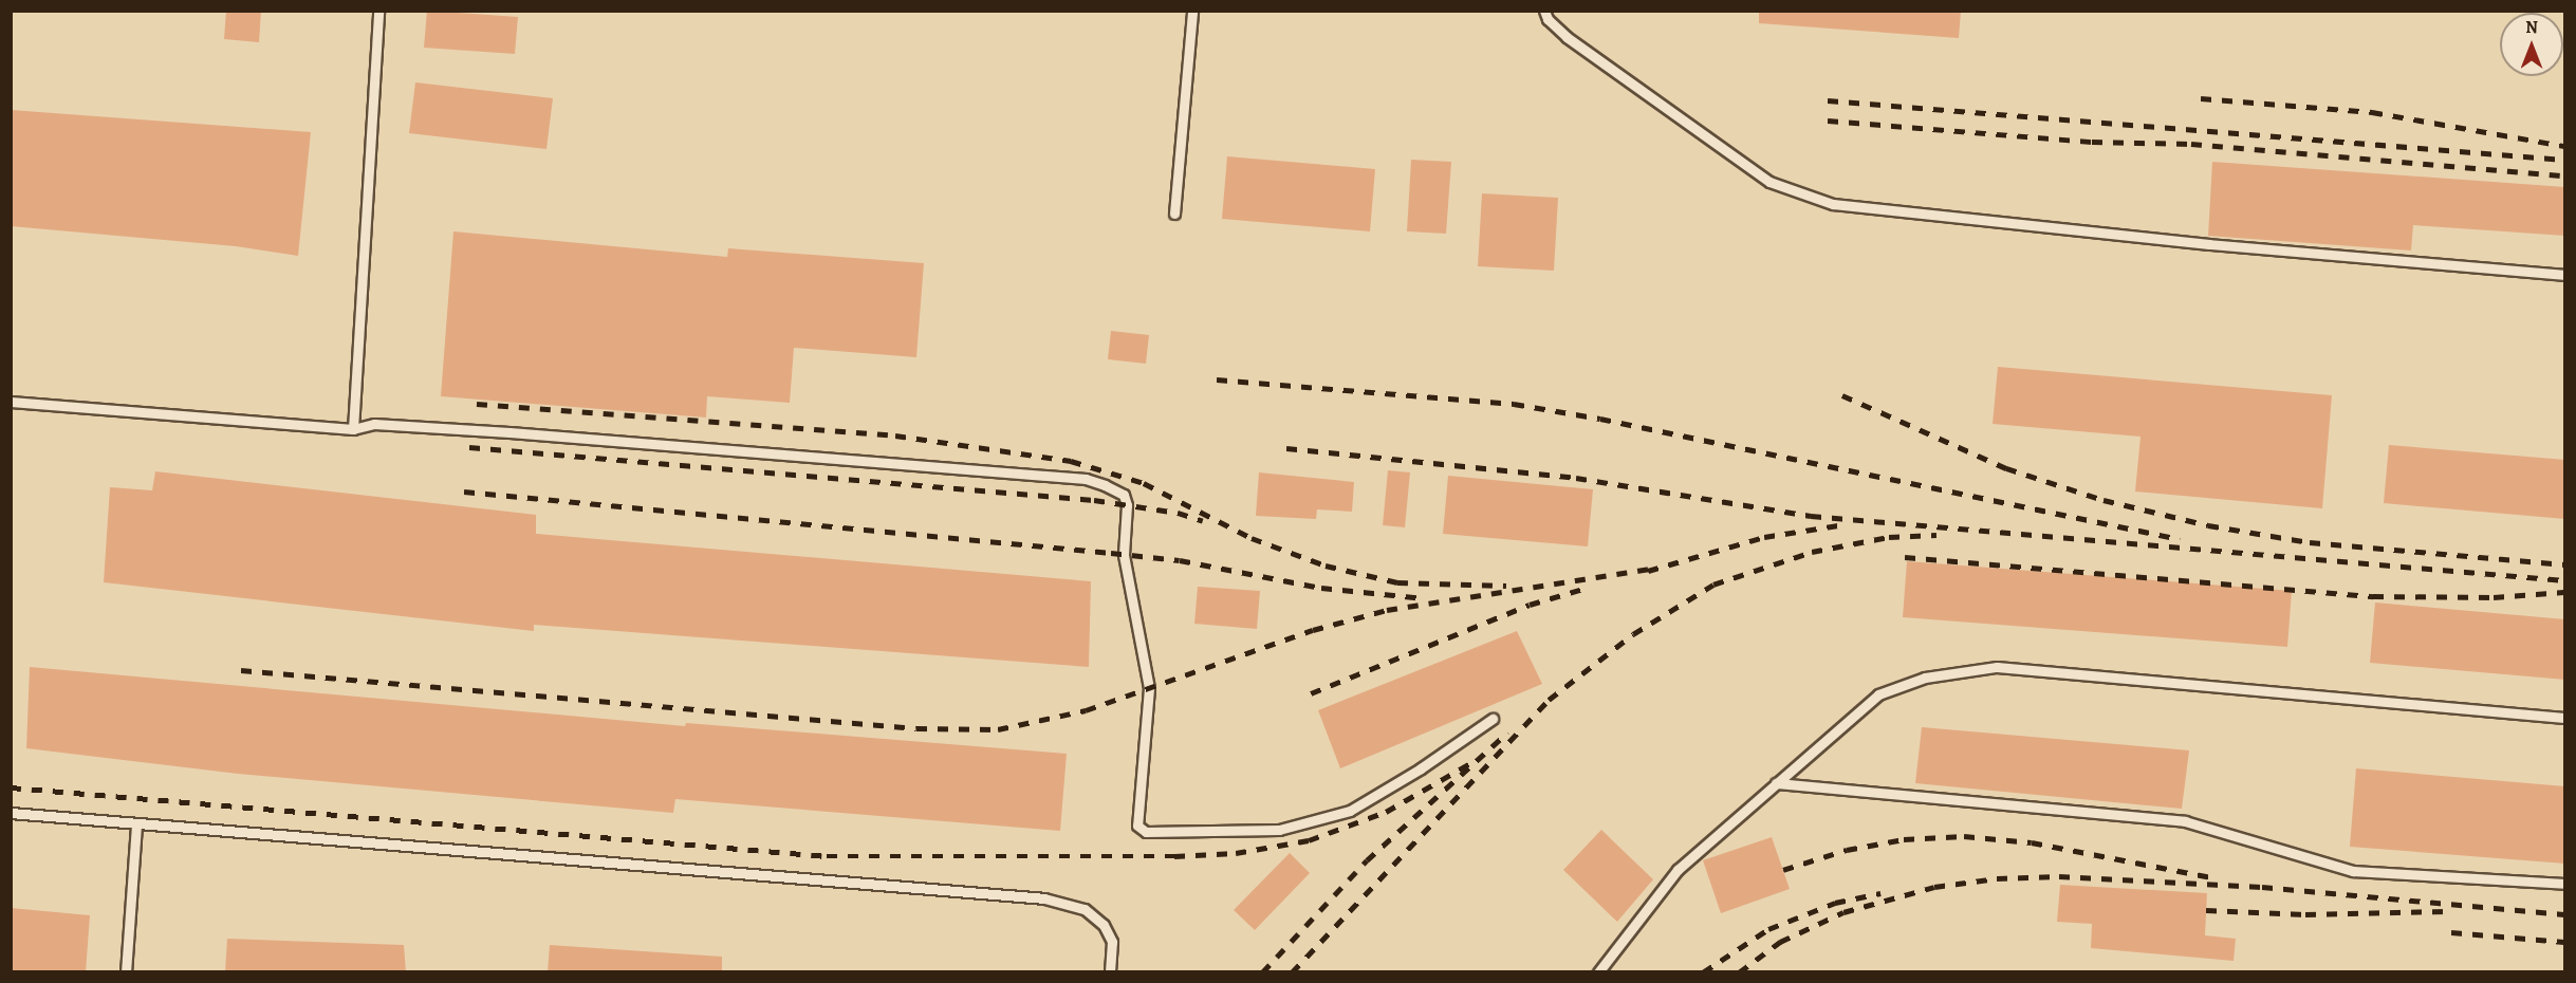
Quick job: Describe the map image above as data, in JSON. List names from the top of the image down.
{
  "north": "top"
}
